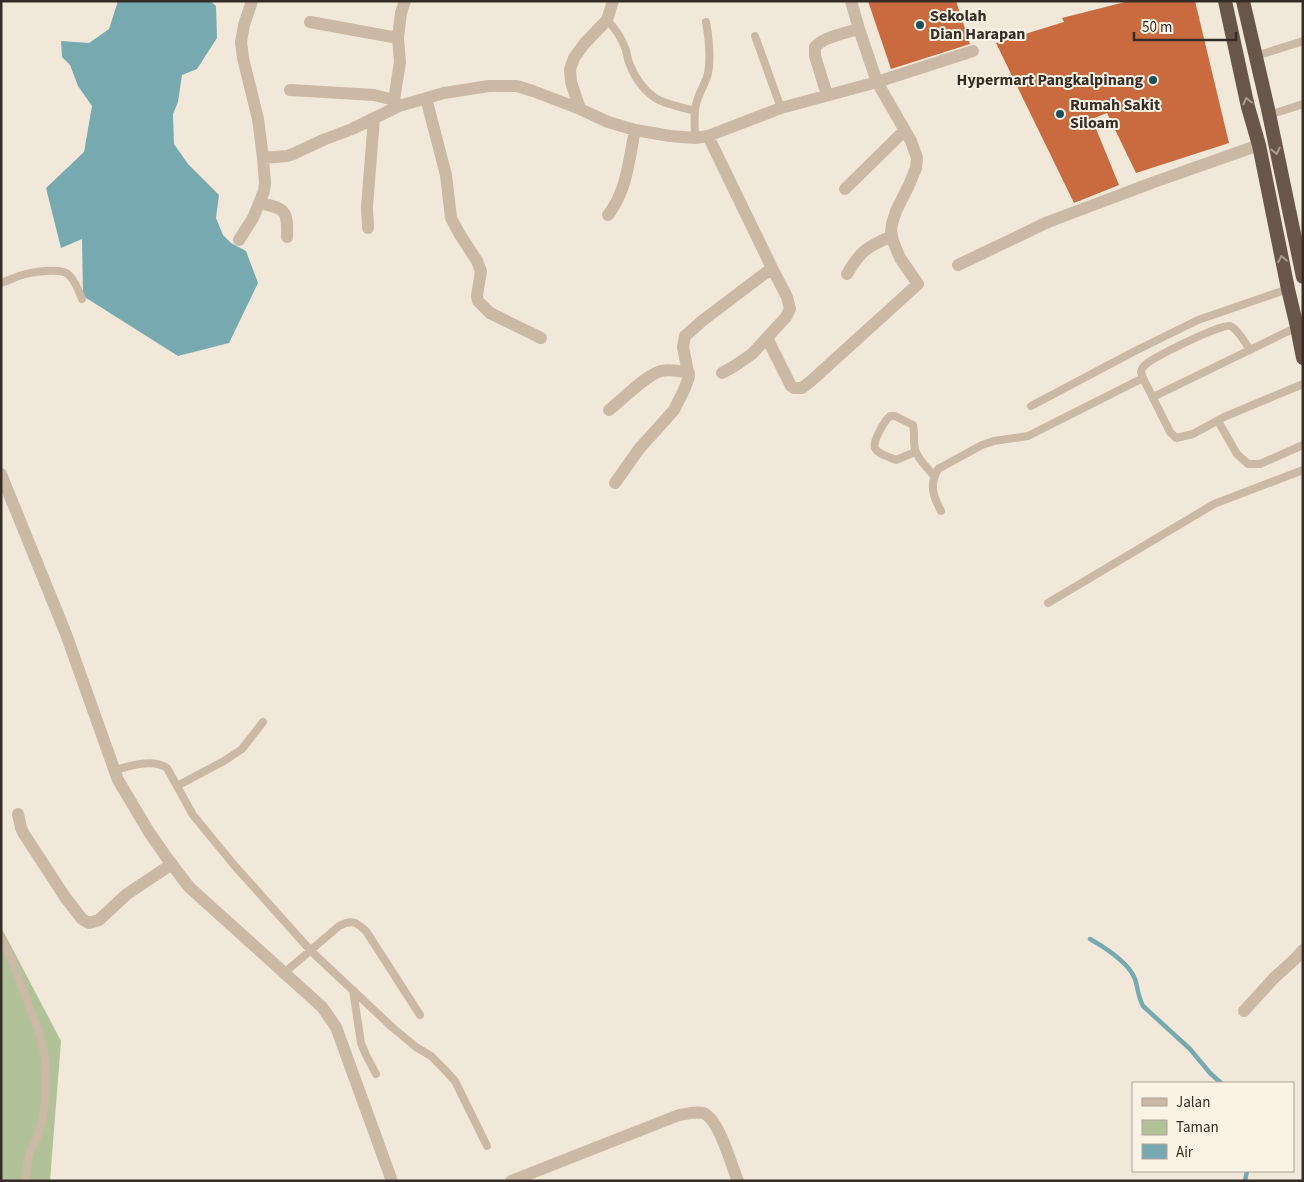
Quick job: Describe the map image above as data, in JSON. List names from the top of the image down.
{
  "places": ["Sekolah Dian Harapan", "Hypermart Pangkalpinang", "Rumah Sakit Siloam"],
  "legend": ["Jalan", "Taman", "Air"],
  "scale_bar": "50 m"
}
